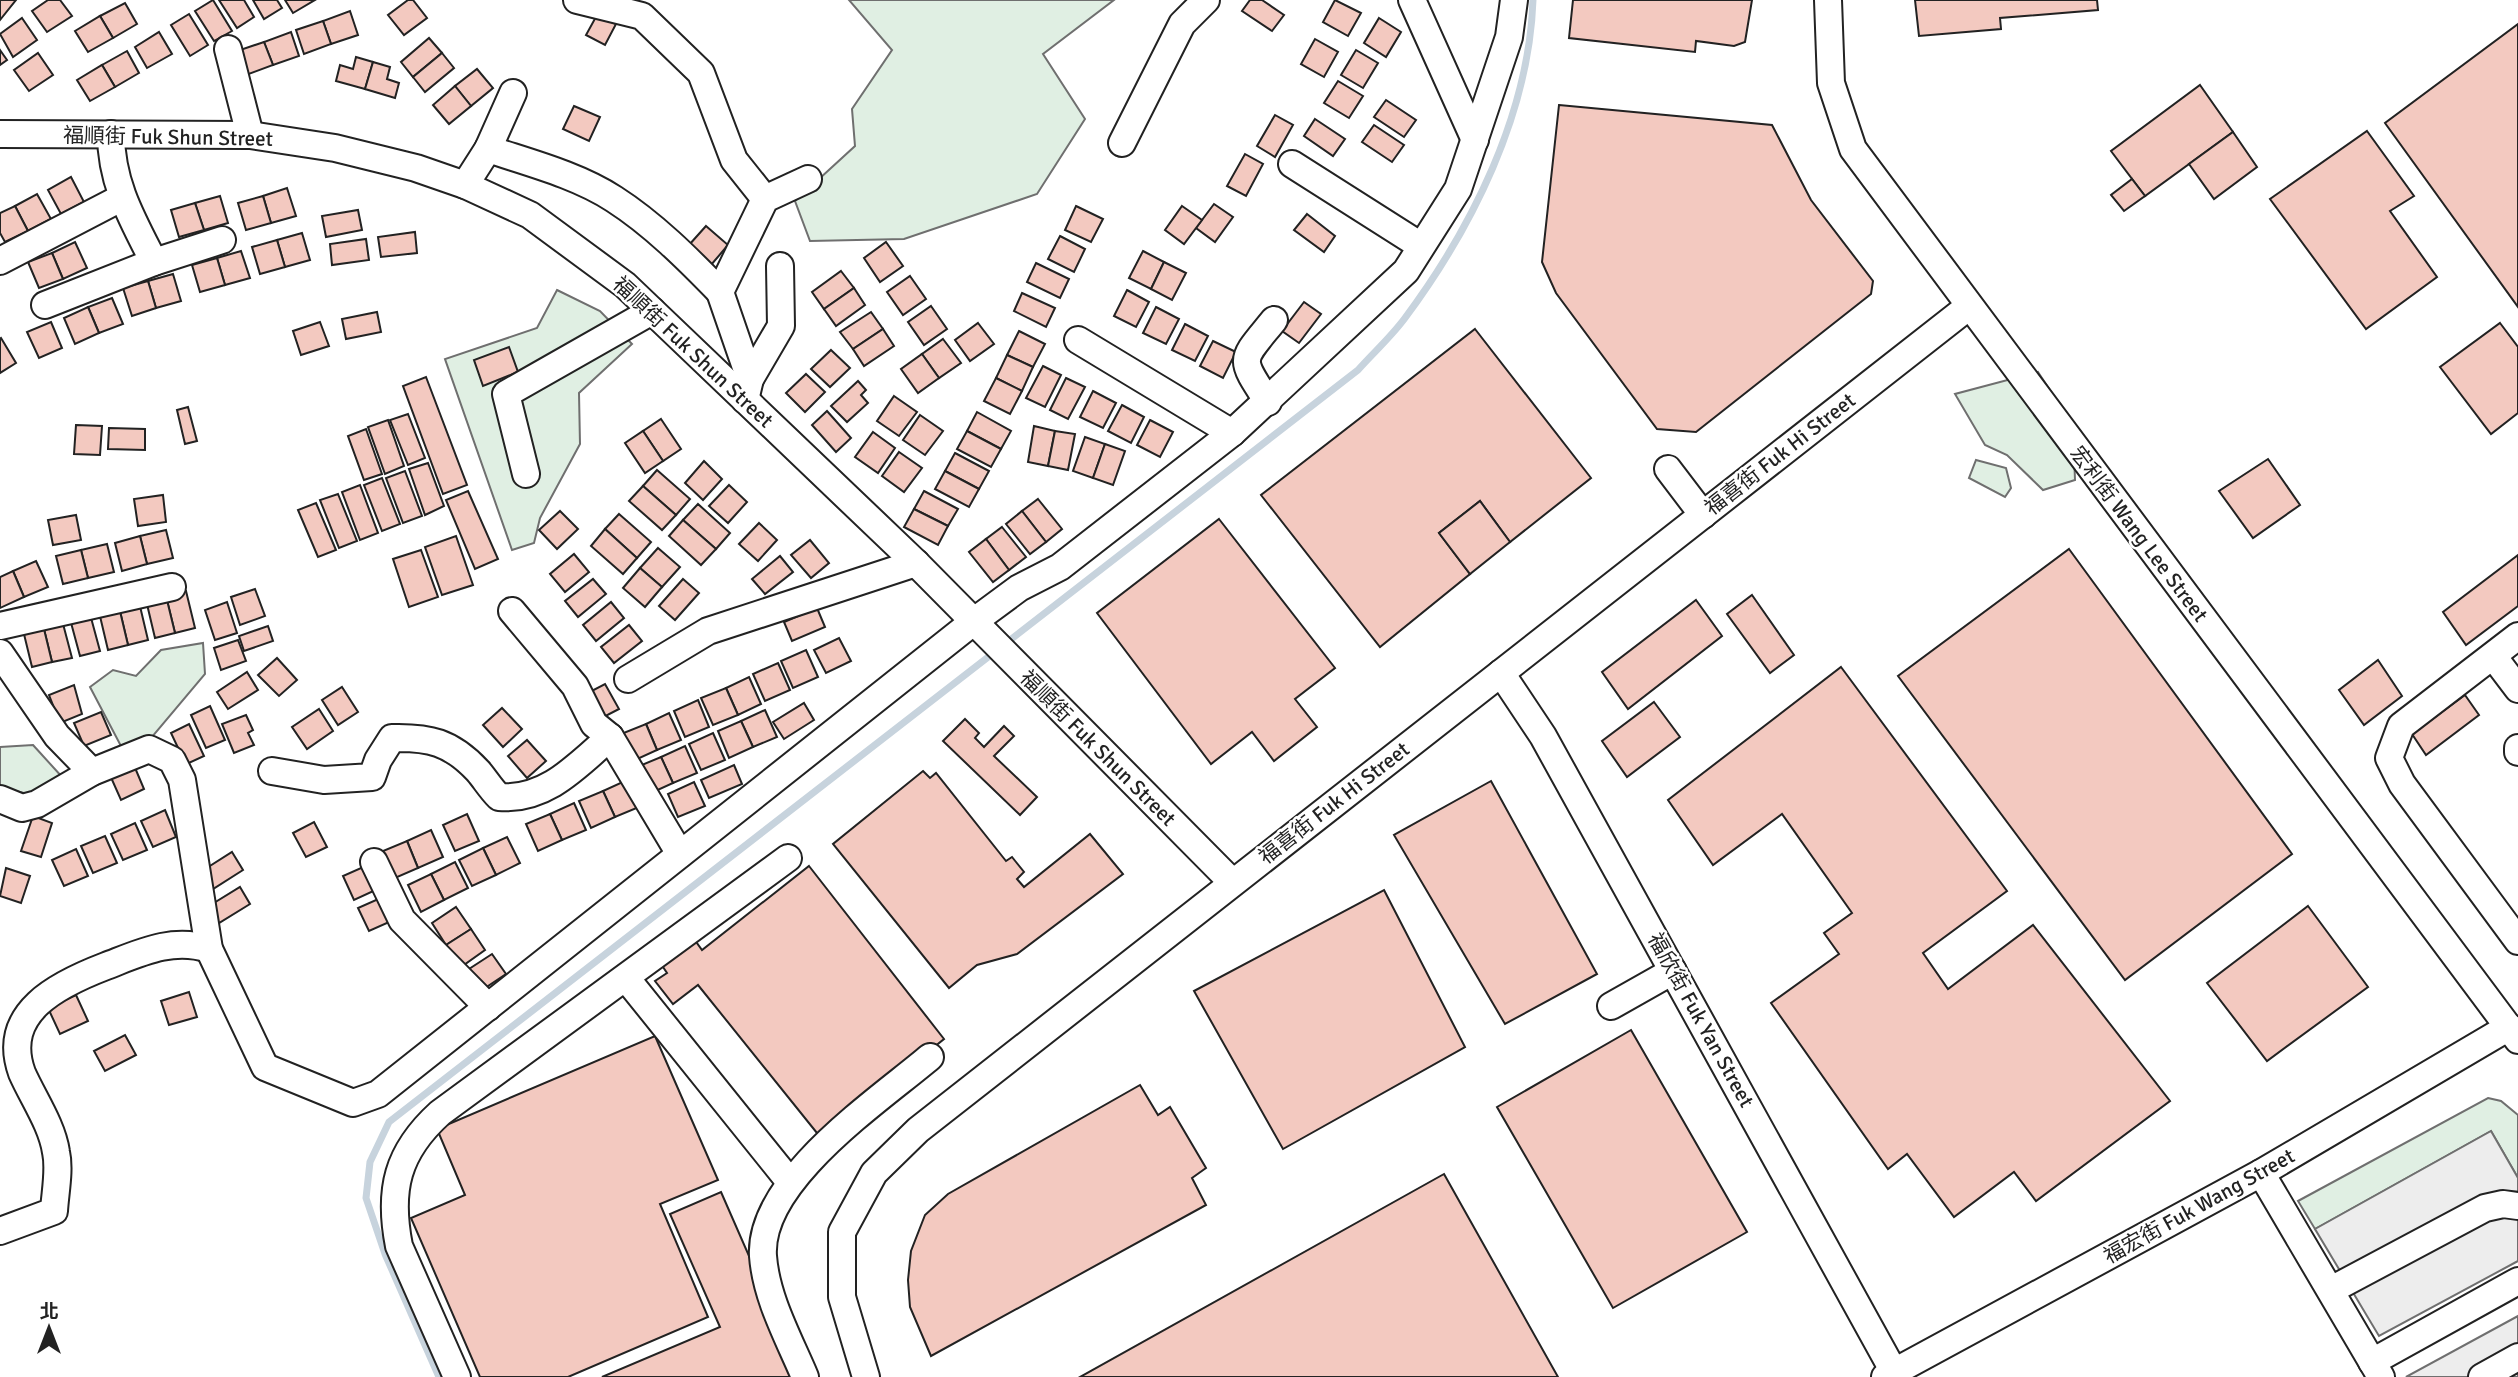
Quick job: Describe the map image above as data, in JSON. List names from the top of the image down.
{
  "streets": {
    "street": [
      "福順街 Fuk Shun Street",
      "福喜街 Fuk Hi Street",
      "宏利街 Wang Lee Street",
      "福欣街 Fuk Yan Street",
      "福宏街 Fuk Wang Street"
    ]
  },
  "crossings": [
    ["福順街 Fuk Shun Street", "福喜街 Fuk Hi Street"],
    ["福喜街 Fuk Hi Street", "宏利街 Wang Lee Street"],
    ["福喜街 Fuk Hi Street", "福欣街 Fuk Yan Street"],
    ["宏利街 Wang Lee Street", "福宏街 Fuk Wang Street"],
    ["福欣街 Fuk Yan Street", "福宏街 Fuk Wang Street"]
  ],
  "north": "top"
}
